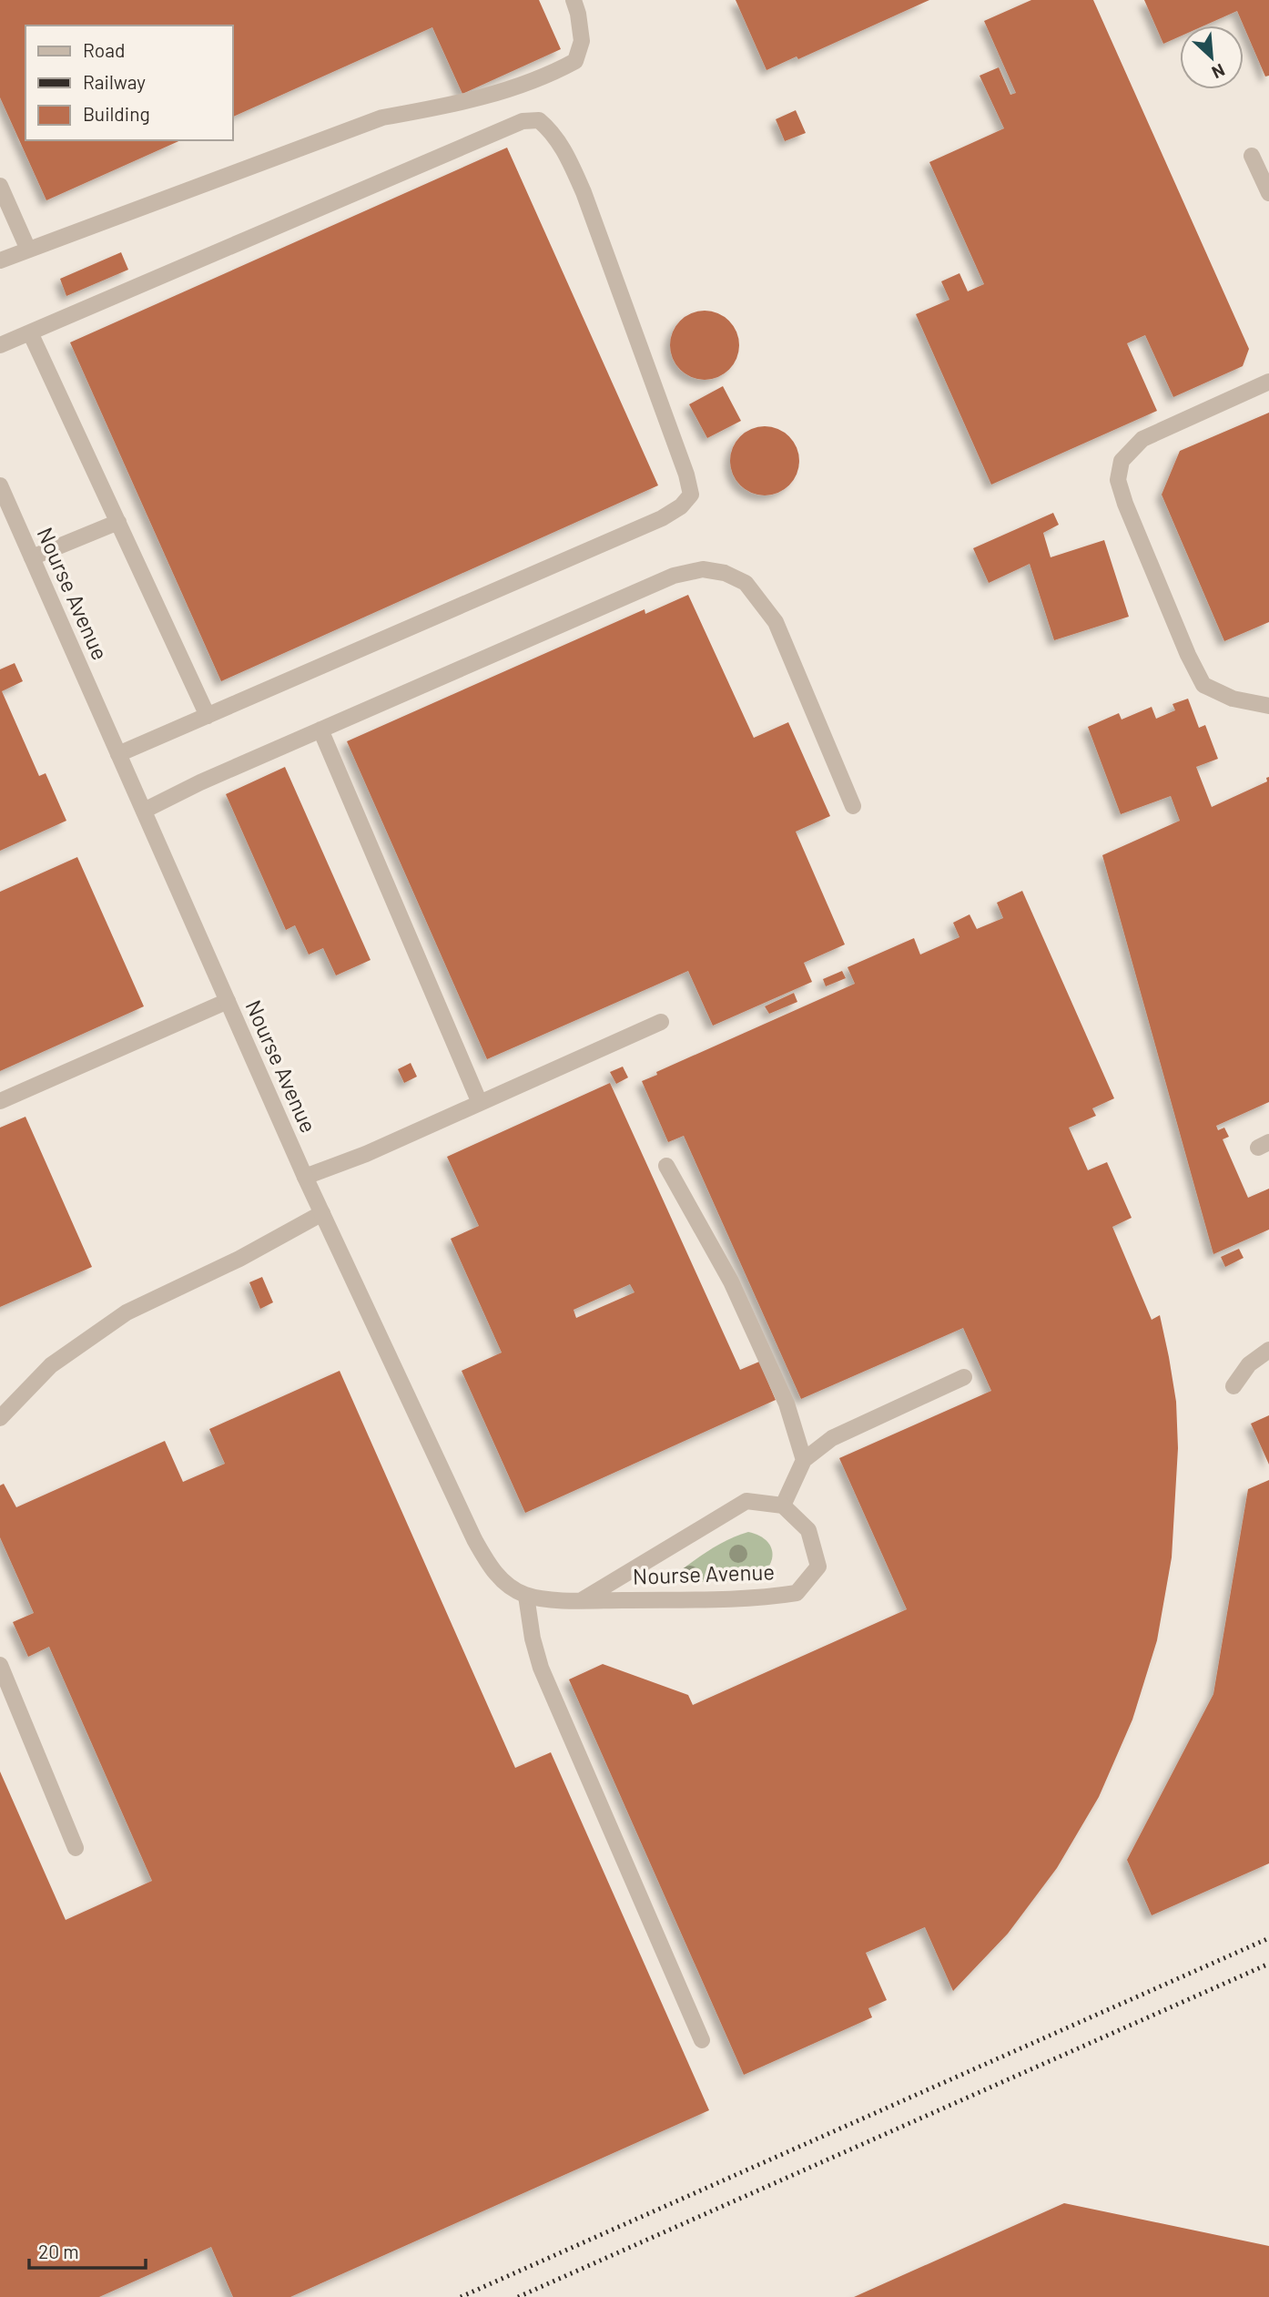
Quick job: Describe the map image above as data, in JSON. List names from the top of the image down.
{
  "streets": {
    "street": ["Nourse Avenue"]
  },
  "legend": ["Road", "Railway", "Building"],
  "scale_bar": "20 m",
  "north": "bottom right"
}
